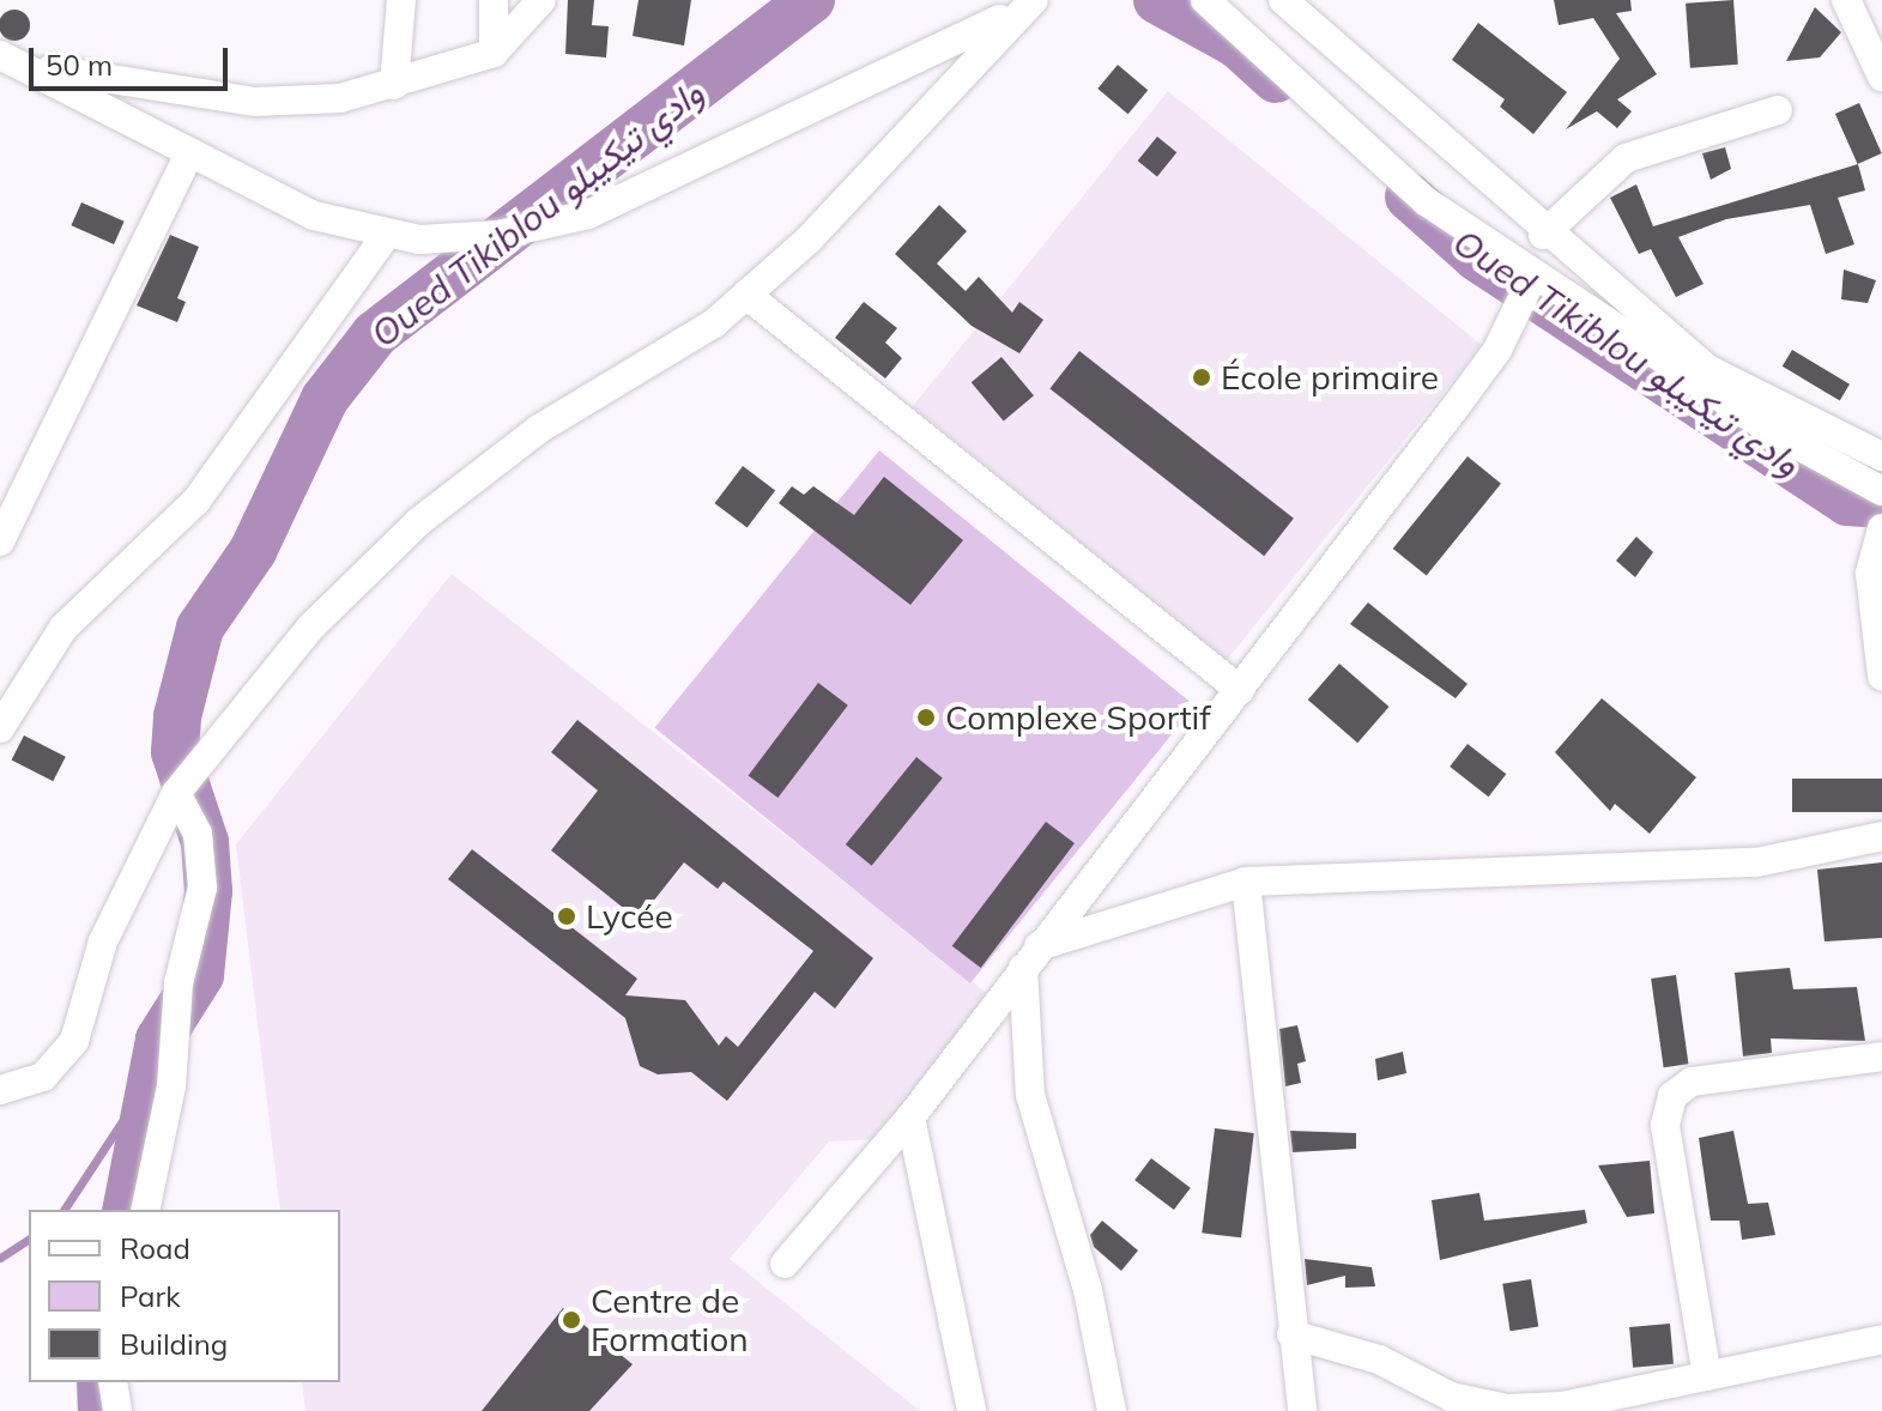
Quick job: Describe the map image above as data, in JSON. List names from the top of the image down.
{
  "water": ["Oued Tikiblou وادي تيكيبلو"],
  "places": [
    "École primaire",
    "Complexe Sportif",
    "Lycée",
    "Centre de Formation"
  ],
  "legend": ["Road", "Park", "Building"],
  "scale_bar": "50 m"
}
